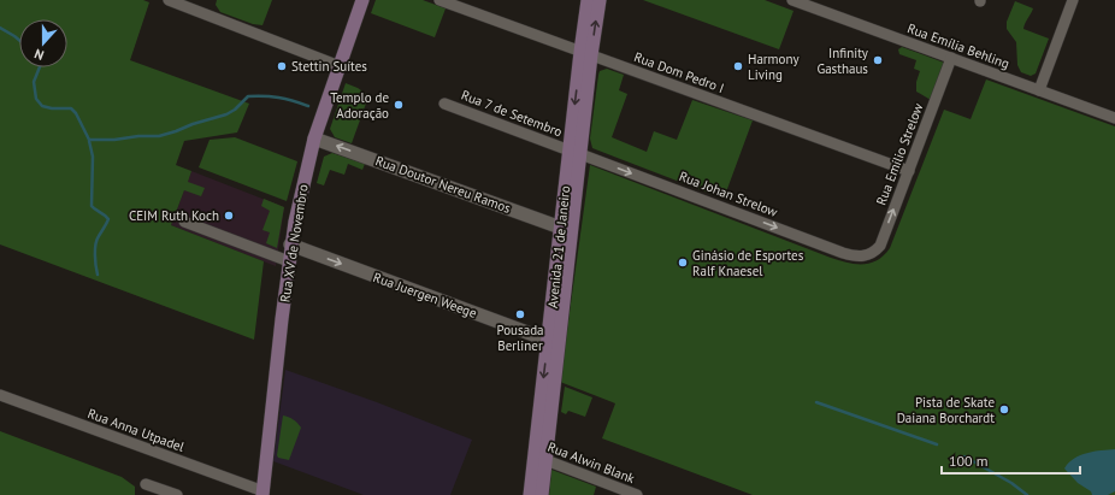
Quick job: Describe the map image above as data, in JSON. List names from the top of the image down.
{
  "streets": {
    "main road": ["Rua XV de Novembro", "Avenida 21 de Janeiro"],
    "street": [
      "Rua Emília Behling",
      "Rua Dom Pedro I",
      "Rua 7 de Setembro",
      "Rua Emílio Strelow",
      "Rua Doutor Nereu Ramos",
      "Rua Johan Strelow",
      "Rua Juergen Weege",
      "Rua Anna Utpadel",
      "Rua Alwin Blank"
    ]
  },
  "crossings": [
    ["Rua Emília Behling", "Rua Emílio Strelow"],
    ["Rua Dom Pedro I", "Rua Emílio Strelow"],
    ["Rua Dom Pedro I", "Avenida 21 de Janeiro"],
    ["Rua 7 de Setembro", "Rua Johan Strelow"],
    ["Rua 7 de Setembro", "Avenida 21 de Janeiro"],
    ["Rua Emílio Strelow", "Rua Johan Strelow"],
    ["Rua Doutor Nereu Ramos", "Rua XV de Novembro"],
    ["Rua Doutor Nereu Ramos", "Avenida 21 de Janeiro"],
    ["Rua Johan Strelow", "Avenida 21 de Janeiro"],
    ["Rua XV de Novembro", "Rua Juergen Weege"],
    ["Rua XV de Novembro", "Rua Anna Utpadel"],
    ["Avenida 21 de Janeiro", "Rua Juergen Weege"],
    ["Avenida 21 de Janeiro", "Rua Alwin Blank"]
  ],
  "one_way": [
    "Rua Emílio Strelow",
    "Rua Doutor Nereu Ramos",
    "Rua Johan Strelow",
    "Rua Juergen Weege"
  ],
  "places": [
    "Infinity Gasthaus",
    "Stettin Suítes",
    "Harmony Living",
    "Templo de Adoração",
    "CEIM Ruth Koch",
    "Ginásio de Esportes Ralf Knaesel",
    "Pousada Berliner",
    "Pista de Skate Daiana Borchardt"
  ],
  "scale_bar": "100 m",
  "north": "bottom"
}
